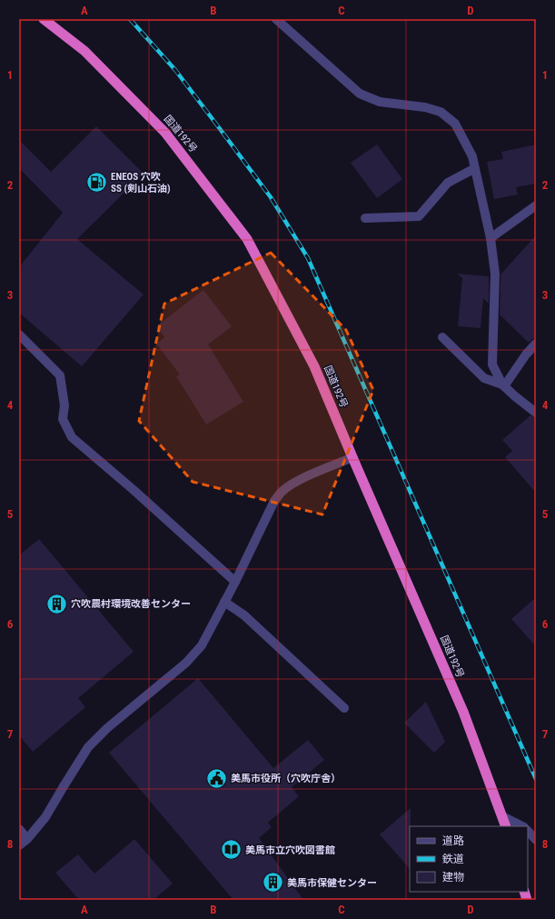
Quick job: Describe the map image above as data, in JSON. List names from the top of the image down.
{
  "streets": {
    "highway": ["国道192号"]
  },
  "places": {
    "fuel station": ["ENEOS 穴吹 SS (剣山石油)"],
    "building": ["穴吹農村環境改善センター", "美馬市保健センター"],
    "public building": ["美馬市役所（穴吹庁舎）"],
    "library": ["美馬市立穴吹図書館"]
  },
  "legend": ["道路", "鉄道", "建物"],
  "grid": {
    "columns": [
      "A",
      "B",
      "C",
      "D"
    ],
    "rows": [
      "1",
      "2",
      "3",
      "4",
      "5",
      "6",
      "7",
      "8"
    ]
  }
}
